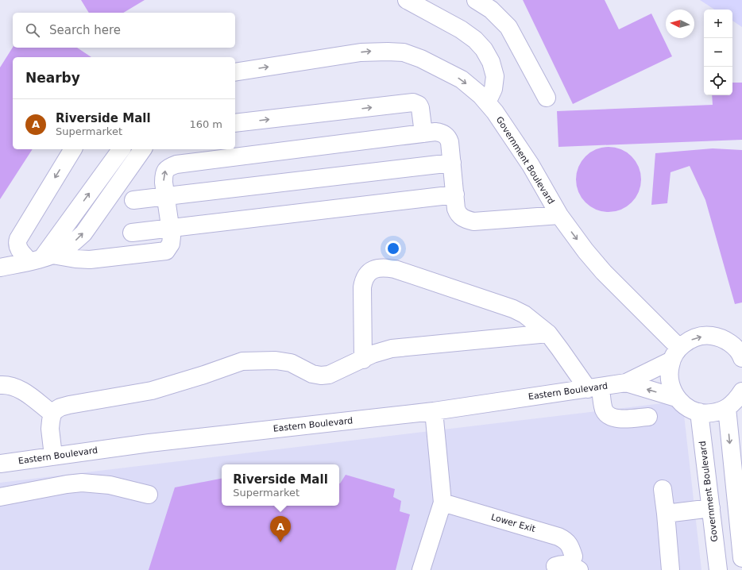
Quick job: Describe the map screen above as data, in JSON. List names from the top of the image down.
{
  "streets": {
    "street": ["Government Boulevard", "Eastern Boulevard", "Lower Exit"]
  },
  "crossings": [
    ["Government Boulevard", "Eastern Boulevard"]
  ],
  "one_way": ["Government Boulevard"],
  "north": "left",
  "page": {
    "map_buttons": ["+", "−"],
    "search": "Search here",
    "heading": "Nearby",
    "list": [
      {
        "mark": "A",
        "name": "Riverside Mall",
        "note": "Supermarket",
        "value": "160 m"
      }
    ],
    "popup": ["Riverside Mall", "Supermarket"],
    "pins": "A"
  }
}
